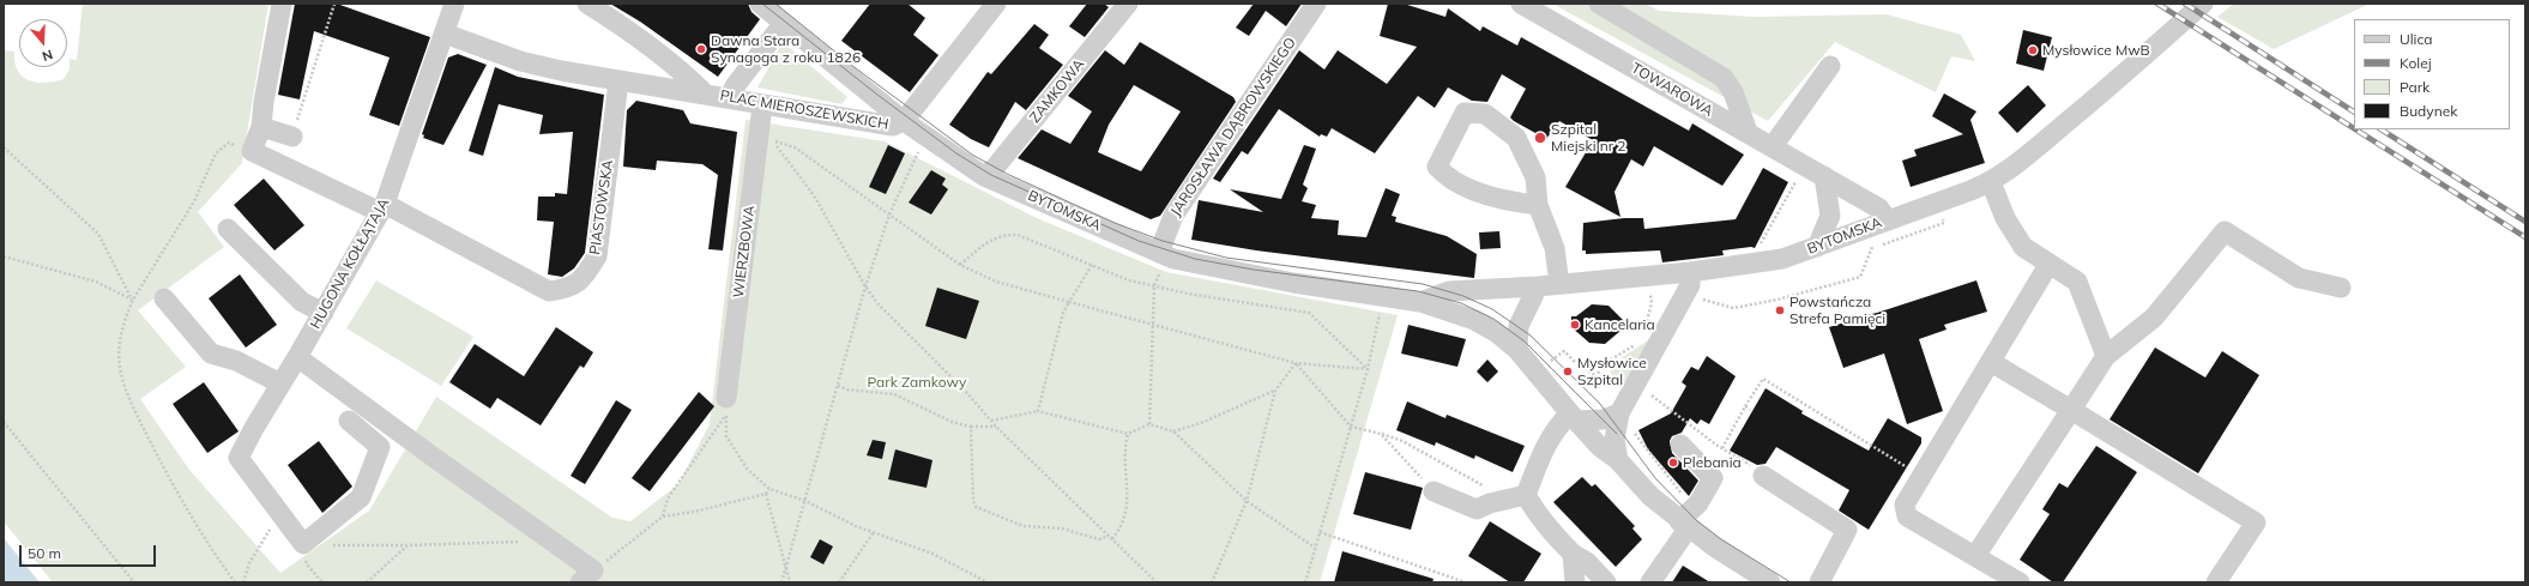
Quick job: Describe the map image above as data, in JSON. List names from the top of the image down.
{
  "streets": {
    "street": [
      "TOWAROWA",
      "ZAMKOWA",
      "PLAC MIEROSZEWSKICH",
      "JAROSŁAWA DĄBROWSKIEGO",
      "PIASTOWSKA",
      "BYTOMSKA",
      "WIERZBOWA",
      "HUGONA KOŁŁĄTAJA"
    ]
  },
  "crossings": [
    ["TOWAROWA", "BYTOMSKA"],
    ["ZAMKOWA", "BYTOMSKA"],
    ["PLAC MIEROSZEWSKICH", "PIASTOWSKA"],
    ["PLAC MIEROSZEWSKICH", "BYTOMSKA"],
    ["PLAC MIEROSZEWSKICH", "WIERZBOWA"],
    ["PLAC MIEROSZEWSKICH", "HUGONA KOŁŁĄTAJA"],
    ["JAROSŁAWA DĄBROWSKIEGO", "BYTOMSKA"],
    ["PIASTOWSKA", "HUGONA KOŁŁĄTAJA"]
  ],
  "parks": ["Park Zamkowy"],
  "places": [
    "Dawna Stara Synagoga z roku 1826",
    "Mysłowice MwB",
    "Szpital Miejski nr 2",
    "Powstańcza Strefa Pamięci",
    "Kancelaria",
    "Mysłowice Szpital",
    "Plebania"
  ],
  "legend": [
    "Ulica",
    "Kolej",
    "Park",
    "Budynek"
  ],
  "scale_bar": "50 m",
  "north": "bottom"
}
